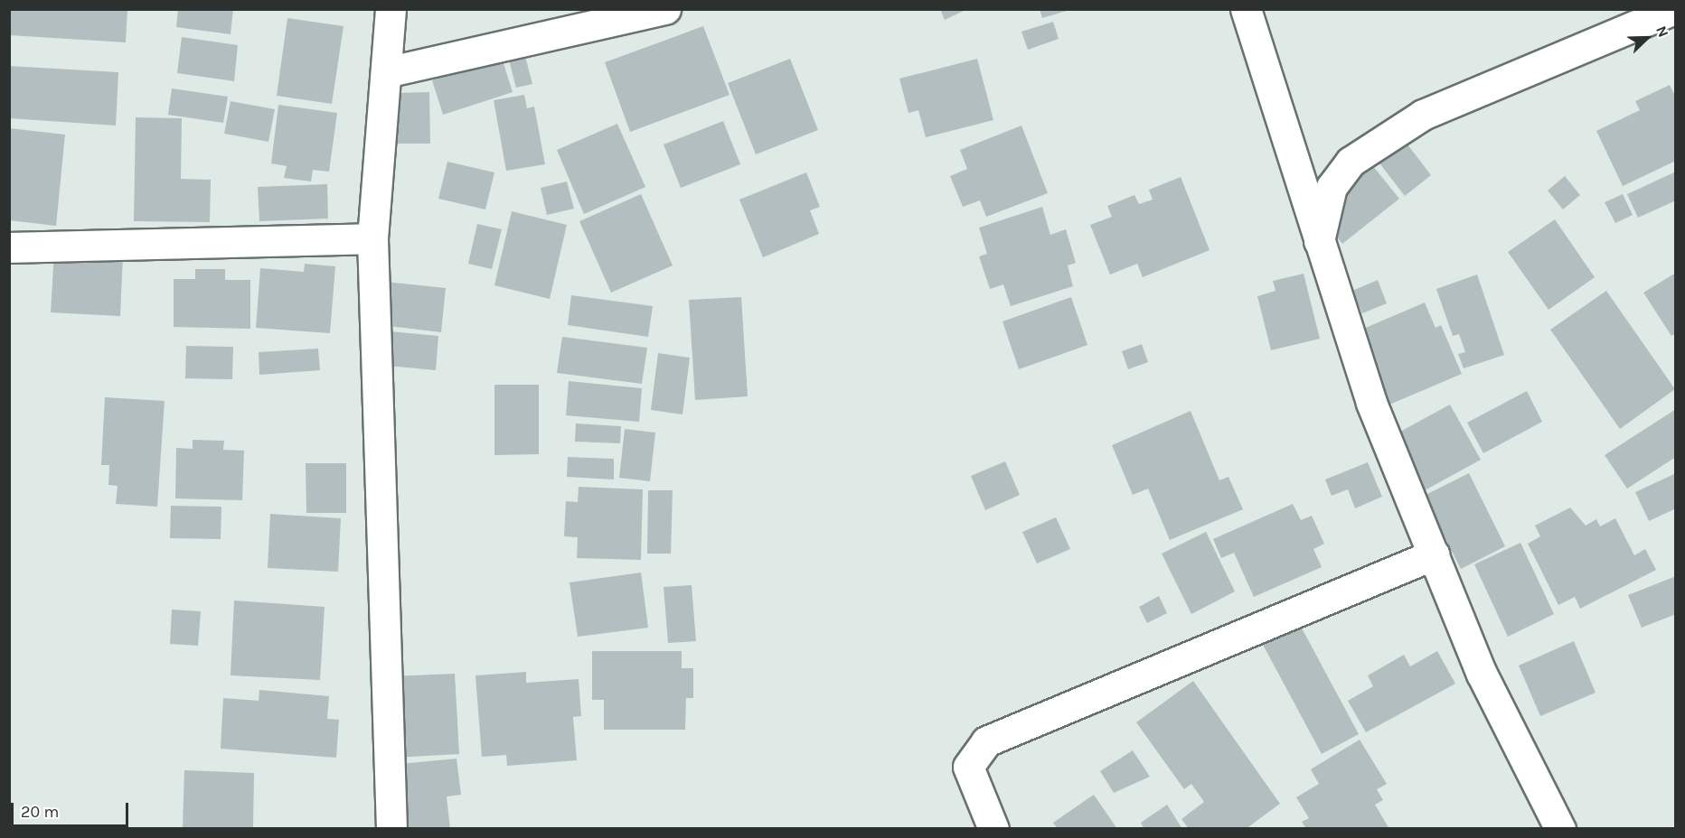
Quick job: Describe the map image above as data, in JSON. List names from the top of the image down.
{
  "scale_bar": "20 m",
  "north": "top right"
}
